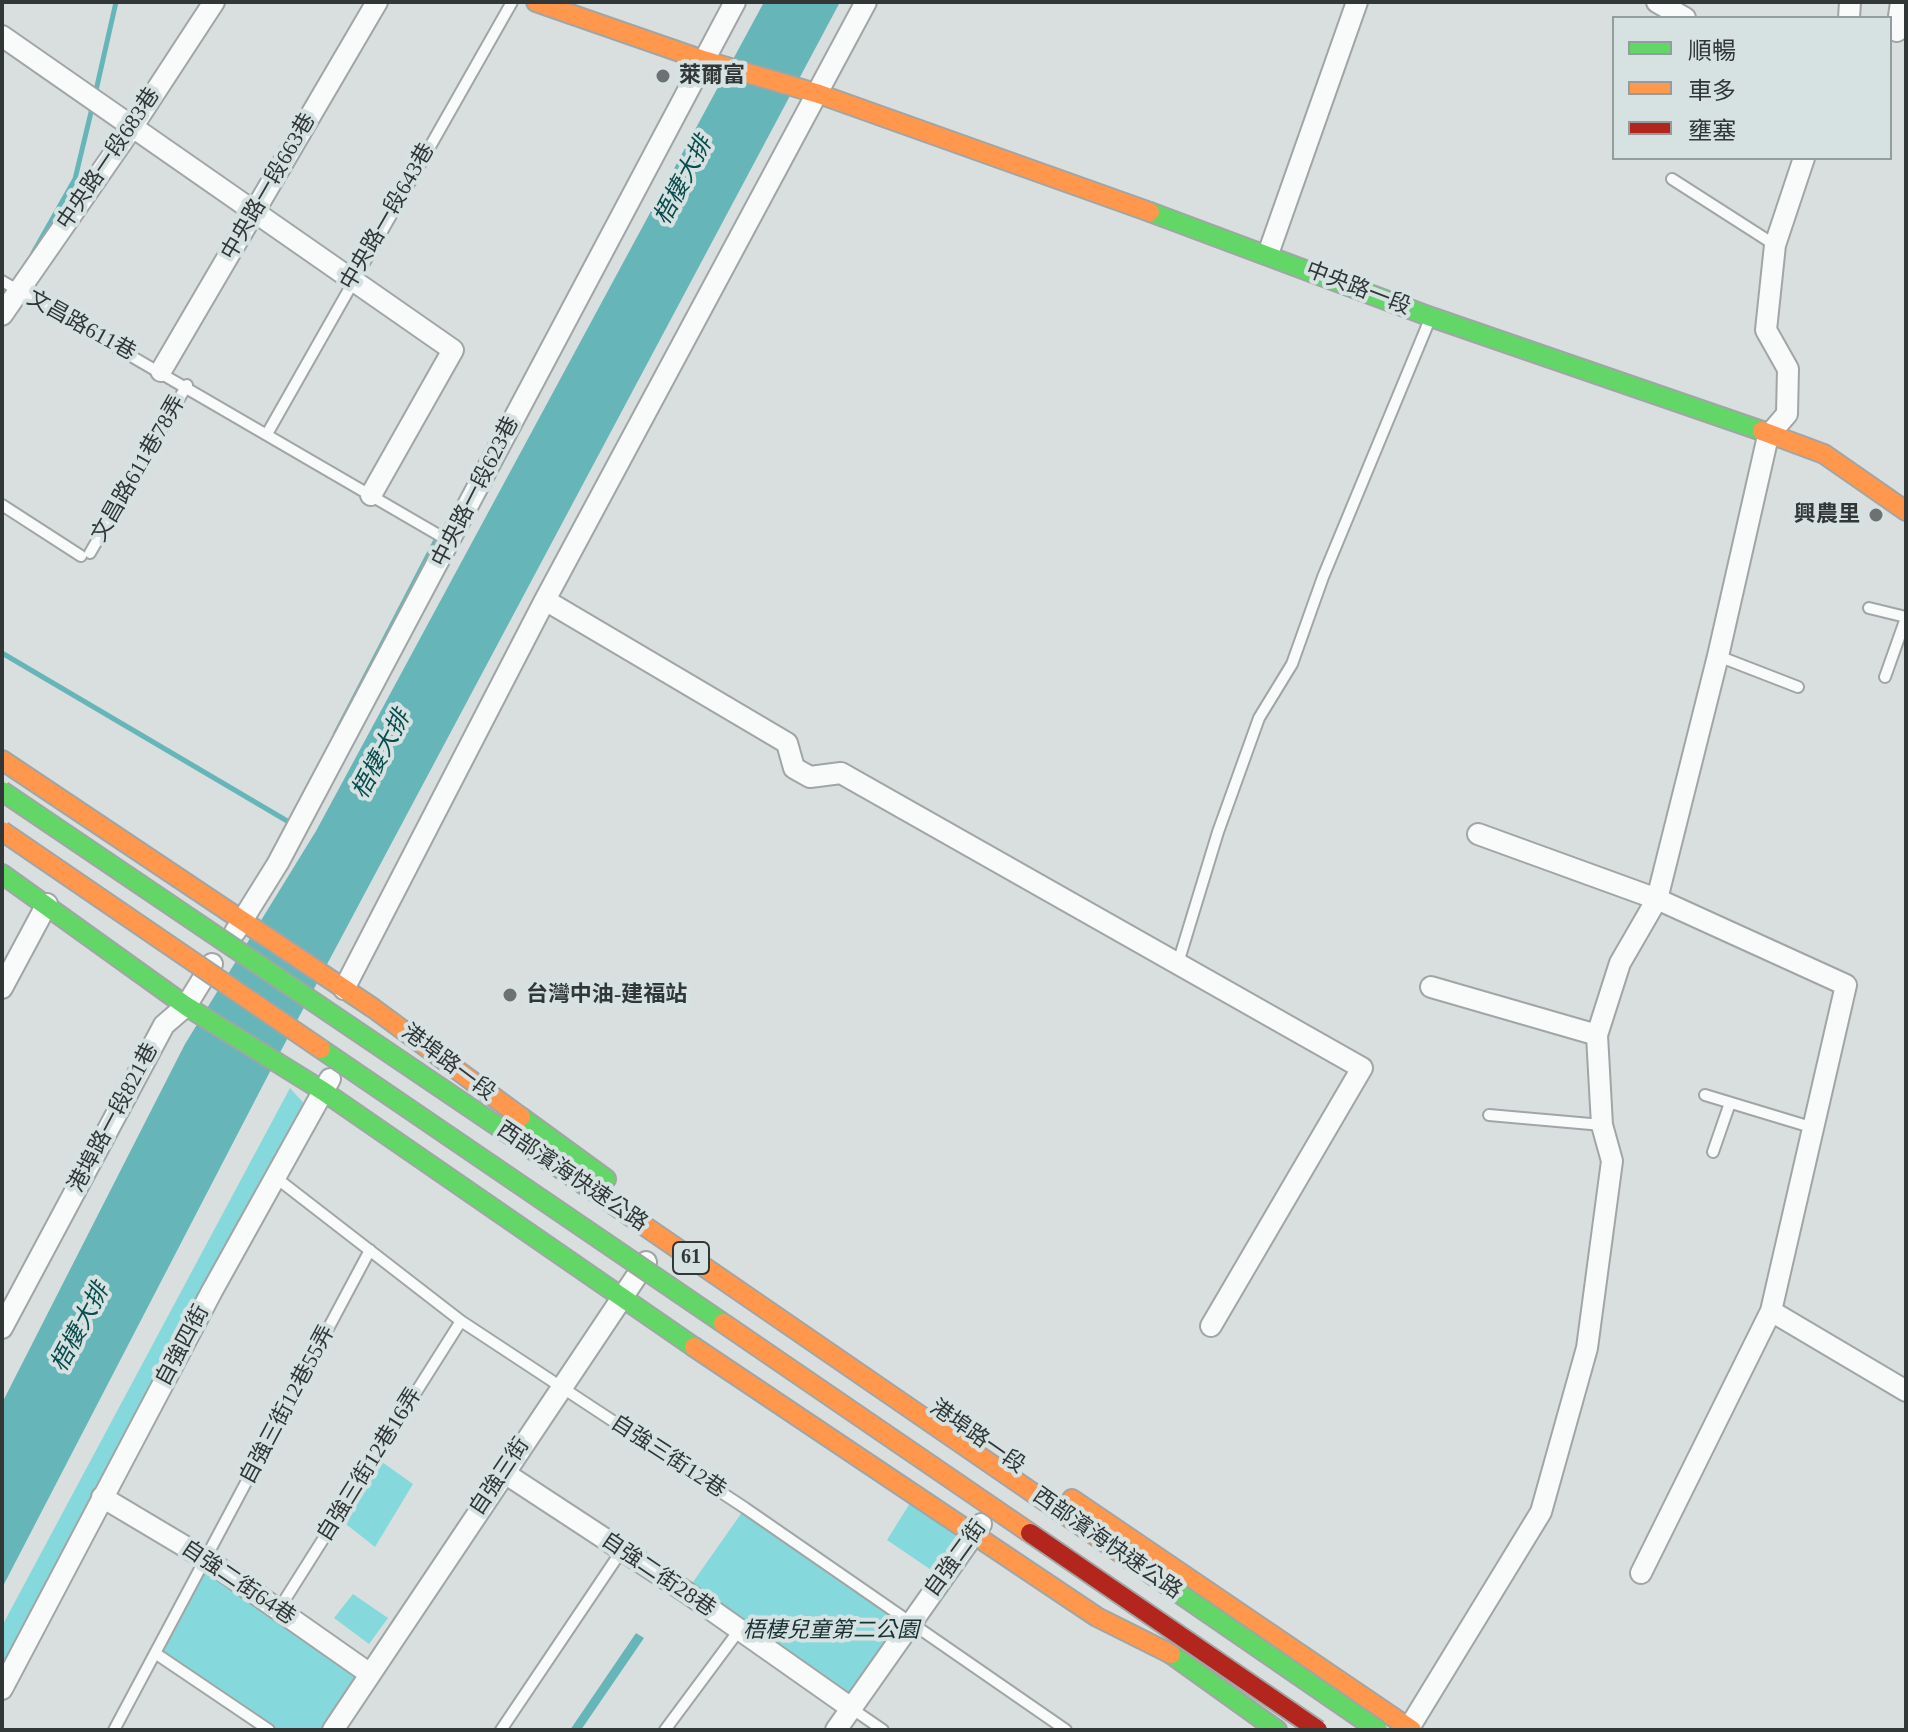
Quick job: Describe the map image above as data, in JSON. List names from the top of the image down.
{
  "streets": {
    "main road": [
      "中央路一段",
      "港埠路一段",
      "西部濱海快速公路",
      "61"
    ],
    "street": [
      "中央路一段683巷",
      "中央路一段663巷",
      "中央路一段623巷",
      "港埠路一段821巷",
      "自強四街",
      "自強三街",
      "自強二街",
      "自強二街28巷",
      "自強二街64巷"
    ],
    "lane": [
      "中央路一段643巷",
      "文昌路611巷",
      "文昌路611巷78弄",
      "自強三街12巷55弄",
      "自強三街12巷",
      "自強三街12巷16弄"
    ]
  },
  "crossings": [
    ["中央路一段683巷", "文昌路611巷"],
    ["中央路一段663巷", "文昌路611巷"],
    ["中央路一段643巷", "文昌路611巷"],
    ["中央路一段", "中央路一段623巷"],
    ["文昌路611巷", "文昌路611巷78弄"],
    ["文昌路611巷", "中央路一段623巷"],
    ["中央路一段623巷", "港埠路一段"],
    ["中央路一段623巷", "港埠路一段821巷"],
    ["港埠路一段", "港埠路一段821巷"],
    ["港埠路一段", "自強四街"],
    ["港埠路一段", "自強三街"],
    ["港埠路一段", "自強二街"],
    ["自強四街", "自強三街12巷"],
    ["自強四街", "自強二街64巷"],
    ["自強三街12巷55弄", "自強三街12巷"],
    ["自強三街12巷55弄", "自強二街64巷"],
    ["自強三街12巷", "自強三街12巷16弄"],
    ["自強三街12巷", "自強三街"],
    ["自強三街12巷", "自強二街"],
    ["自強三街12巷16弄", "自強二街64巷"],
    ["自強三街", "自強二街28巷"],
    ["自強三街", "自強二街64巷"],
    ["自強二街", "自強二街28巷"]
  ],
  "water": ["梧棲大排"],
  "parks": ["梧棲兒童第二公園"],
  "places": ["萊爾富", "興農里", "台灣中油-建福站"],
  "legend": ["順暢", "車多", "壅塞"]
}
